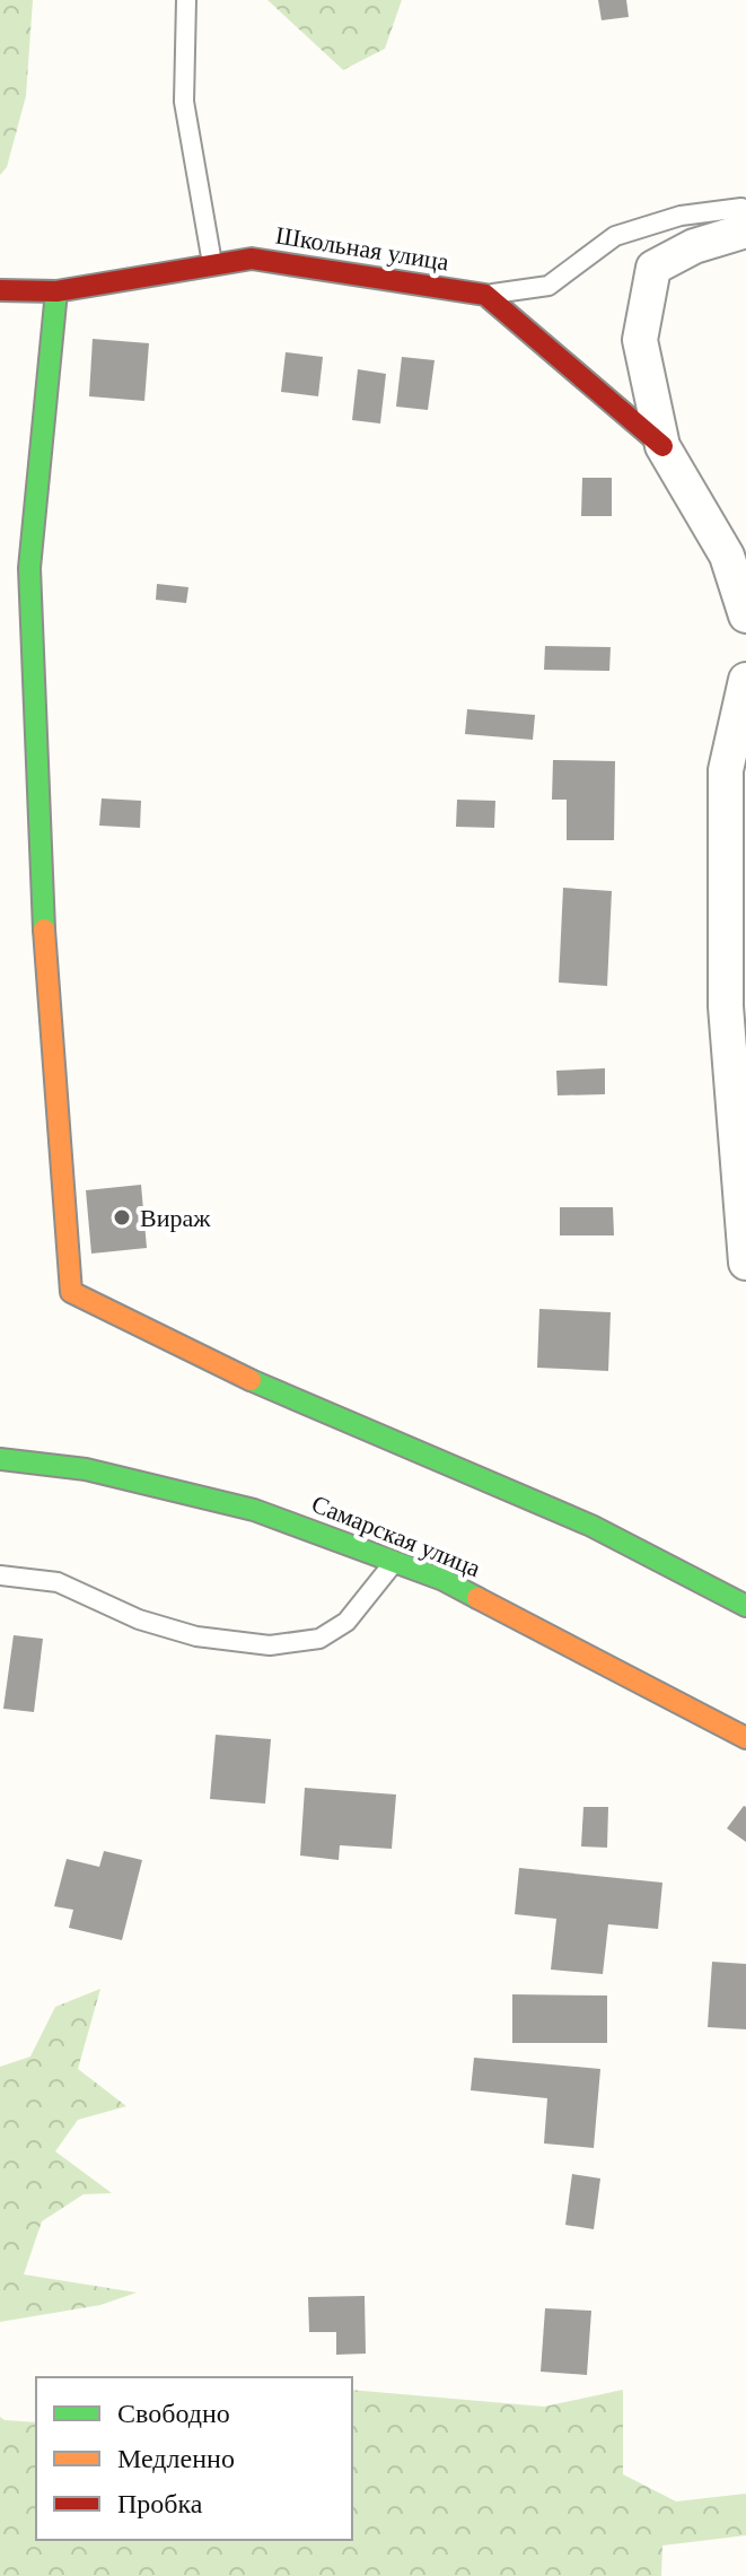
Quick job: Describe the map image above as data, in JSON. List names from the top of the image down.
{
  "streets": {
    "street": ["Школьная улица", "Самарская улица"]
  },
  "places": ["Вираж"],
  "legend": ["Свободно", "Медленно", "Пробка"]
}
